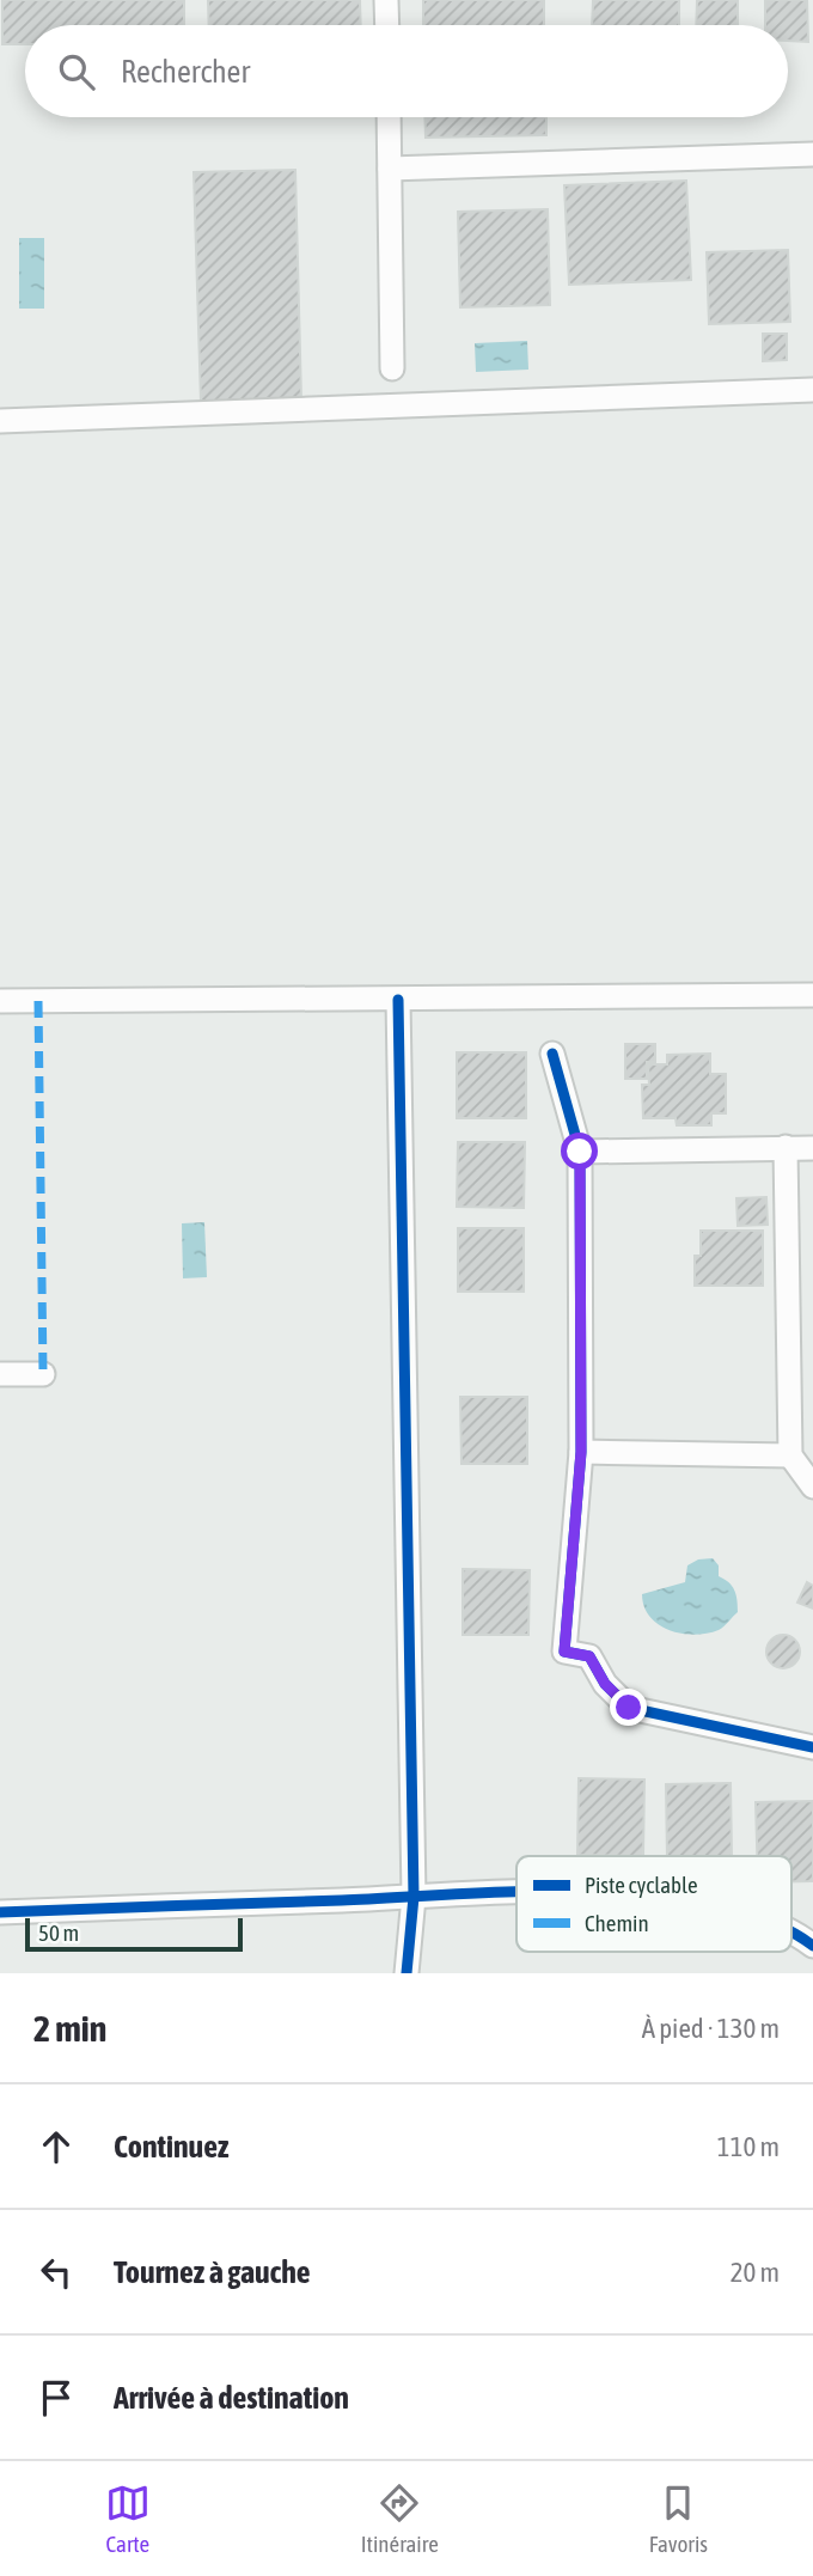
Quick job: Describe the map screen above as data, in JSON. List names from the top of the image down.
{
  "legend": ["Piste cyclable", "Chemin"],
  "scale_bar": "50 m",
  "page": {
    "search": "Rechercher",
    "scale": "50 m",
    "heading": ["2 min", "À pied · 130 m"],
    "list": [
      ["Continuez", "110 m"],
      ["Tournez à gauche", "20 m"],
      "Arrivée à destination"
    ],
    "nav": ["Carte", "Itinéraire", "Favoris"]
  }
}
